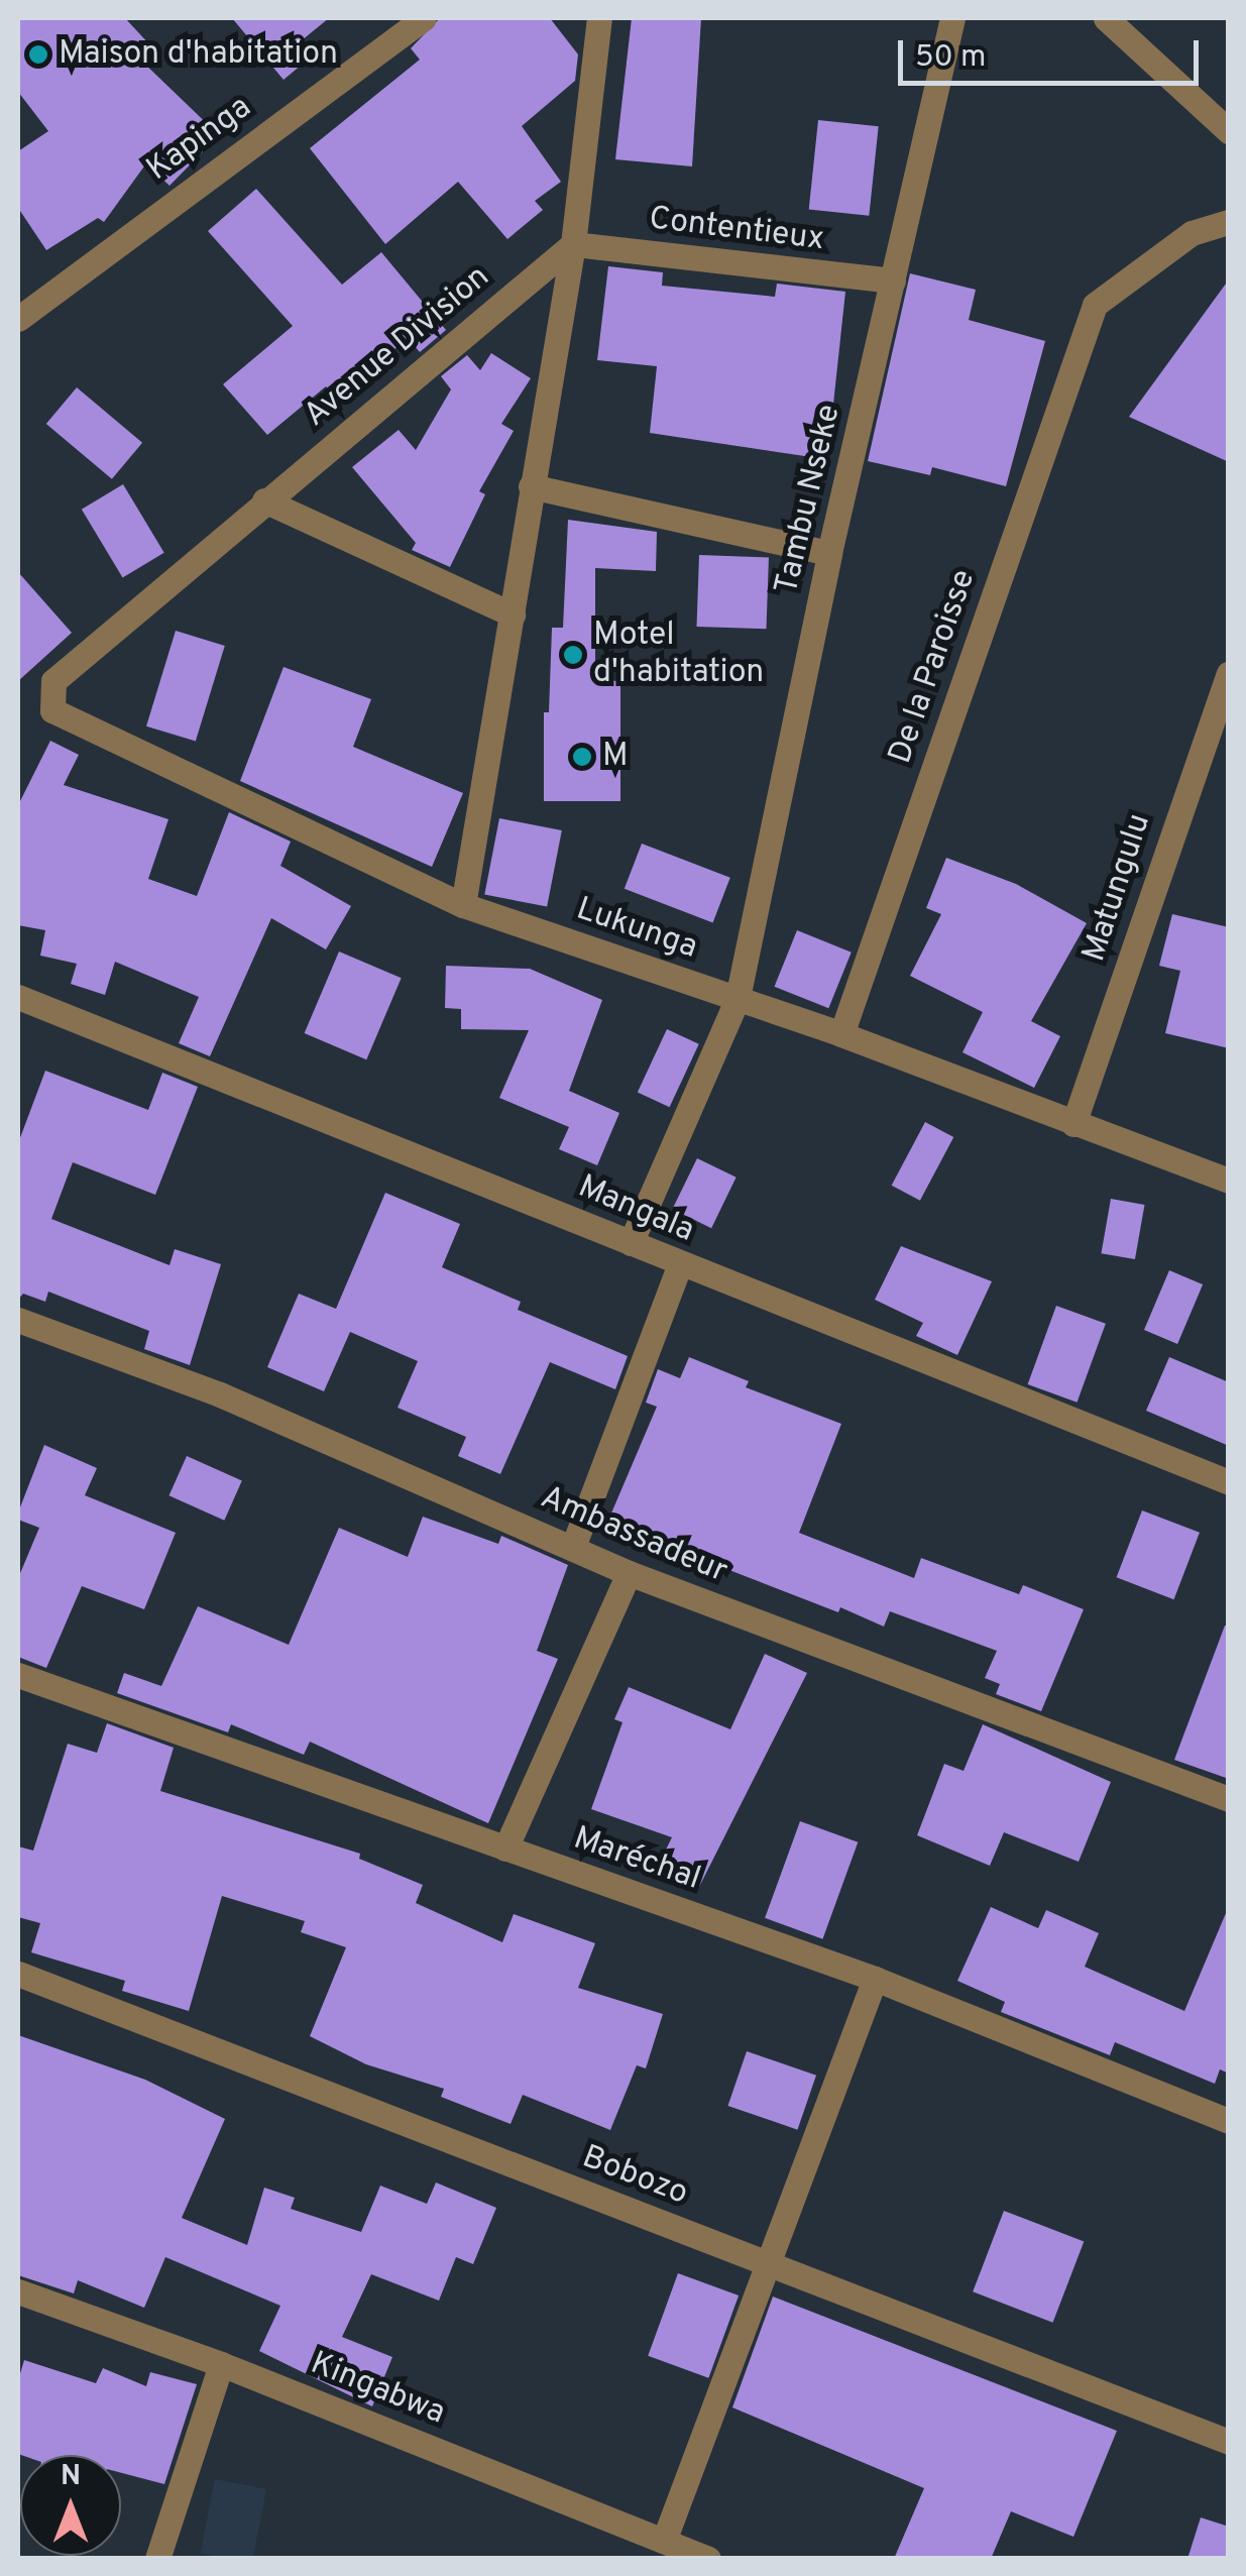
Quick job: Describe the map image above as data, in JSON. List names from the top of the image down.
{
  "streets": {
    "street": [
      "Kapinga",
      "Contentieux",
      "Avenue Division",
      "Tambu Nseke",
      "De la Paroisse",
      "Matungulu",
      "Lukunga",
      "Mangala",
      "Ambassadeur",
      "Maréchal",
      "Bobozo",
      "Kingabwa"
    ]
  },
  "crossings": [
    ["Contentieux", "Avenue Division"],
    ["Contentieux", "Tambu Nseke"],
    ["Avenue Division", "Lukunga"],
    ["Tambu Nseke", "Lukunga"],
    ["Tambu Nseke", "Mangala"],
    ["De la Paroisse", "Lukunga"],
    ["Matungulu", "Lukunga"]
  ],
  "places": ["Maison d'habitation", "Motel d'habitation", "M"],
  "scale_bar": "50 m",
  "north": "top"
}
